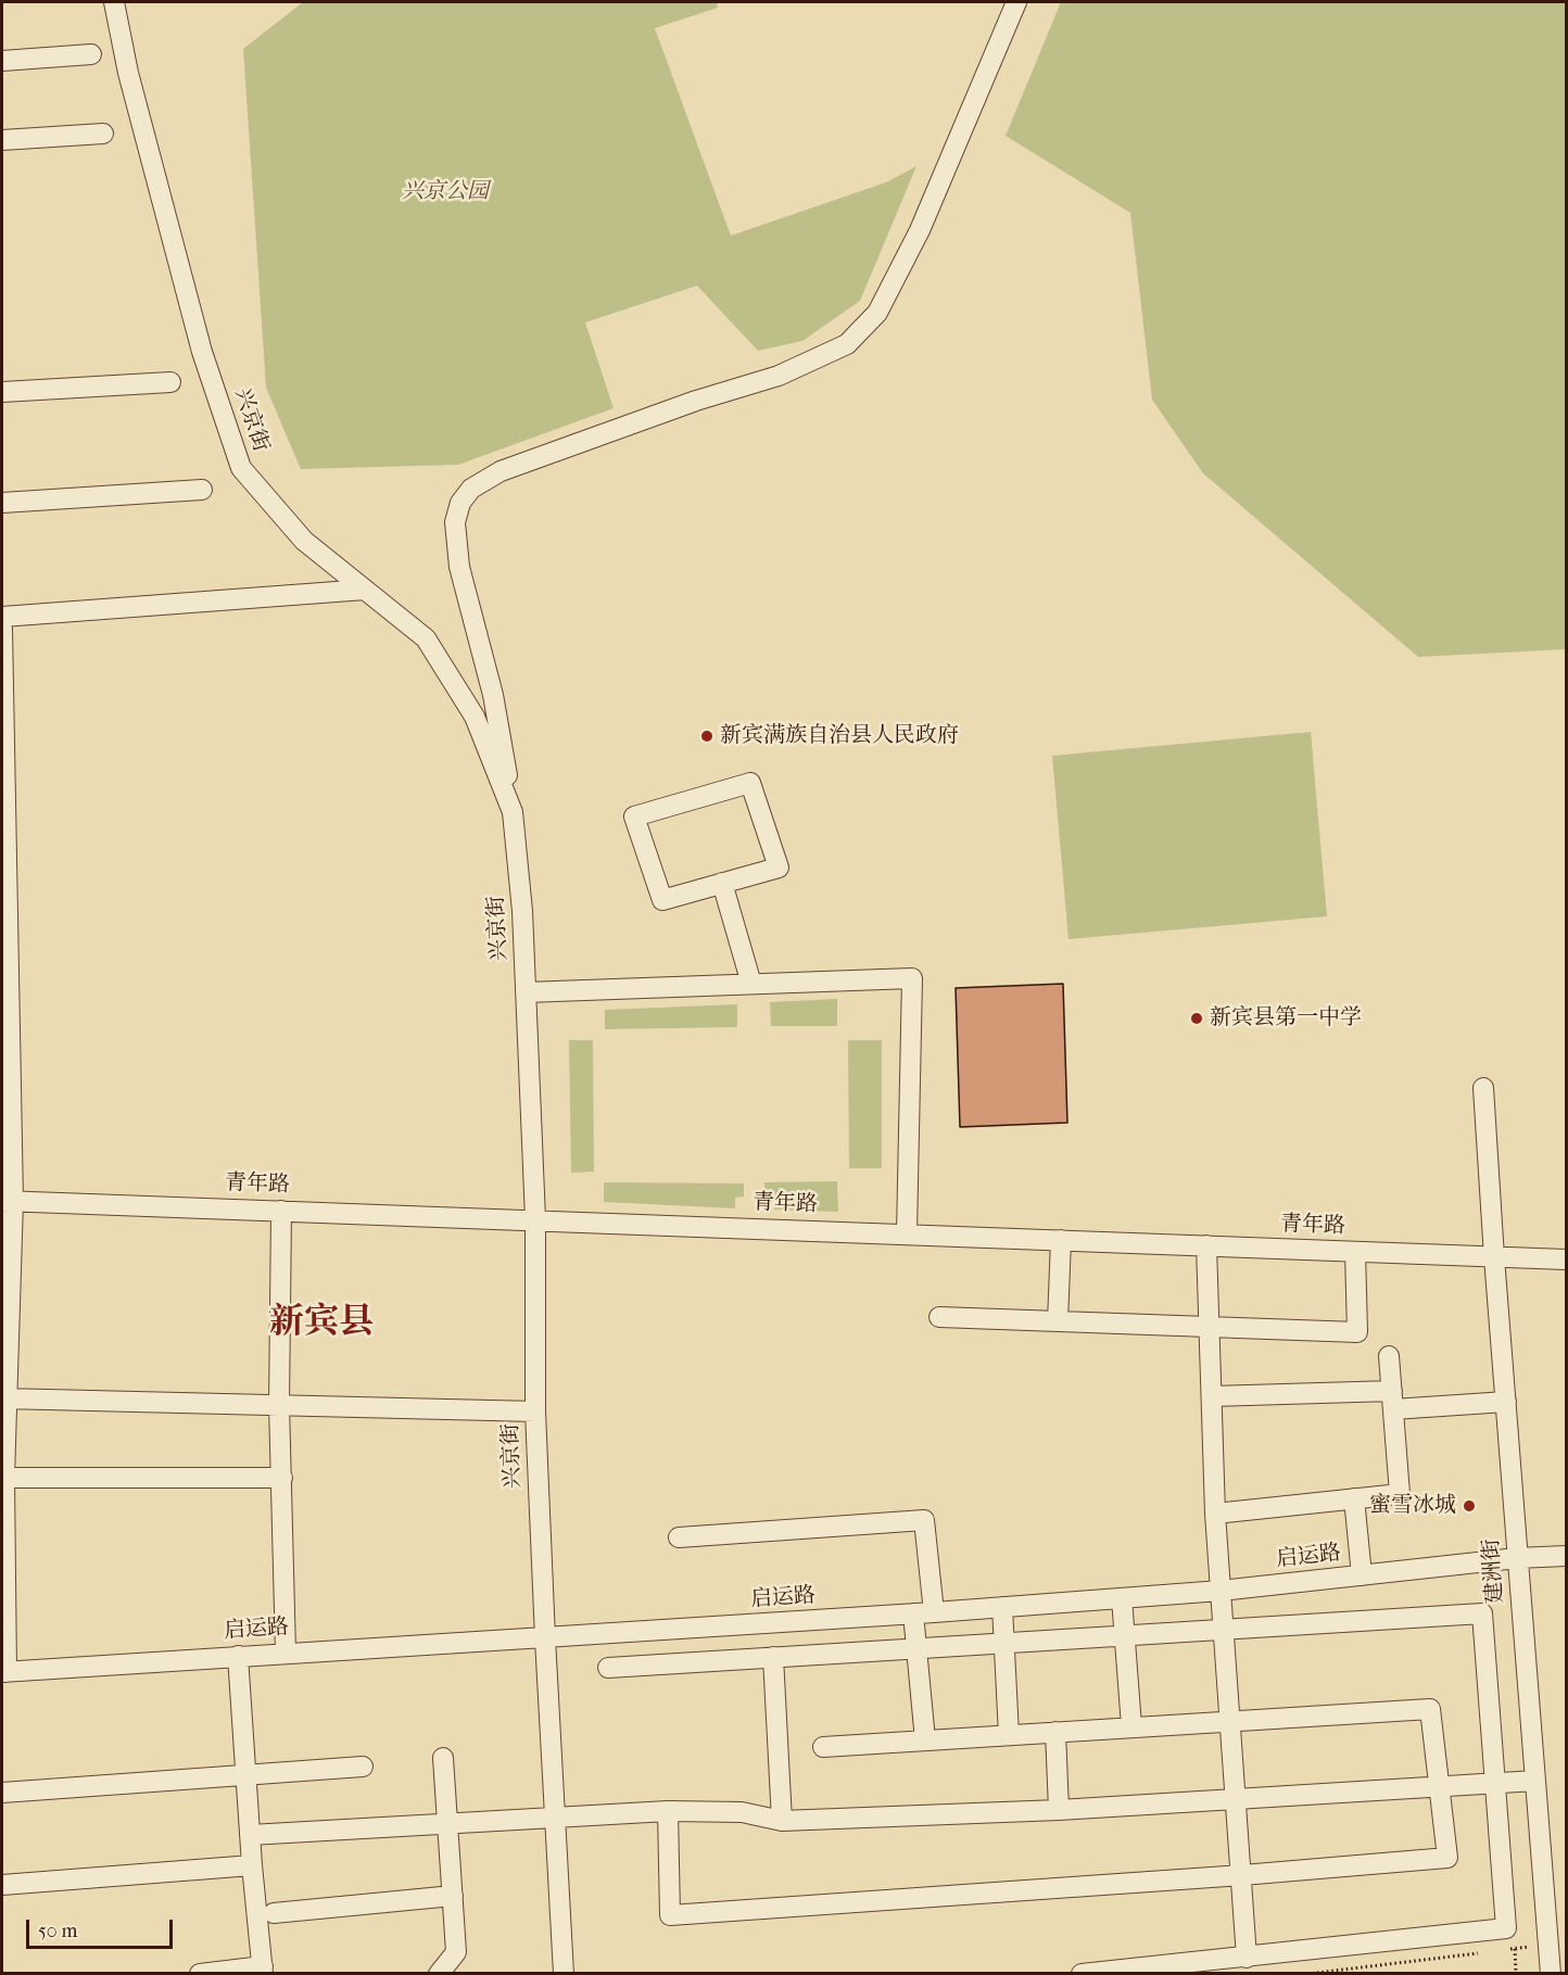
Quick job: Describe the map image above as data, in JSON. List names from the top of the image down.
{
  "streets": {
    "street": [
      "兴京街",
      "青年路",
      "启运路",
      "建洲街"
    ]
  },
  "crossings": [
    ["兴京街", "青年路"],
    ["兴京街", "启运路"],
    ["青年路", "建洲街"],
    ["启运路", "建洲街"]
  ],
  "districts": ["新宾县"],
  "parks": ["兴京公园"],
  "places": ["新宾满族自治县人民政府", "新宾县第一中学", "蜜雪冰城"],
  "scale_bar": "50 m"
}
